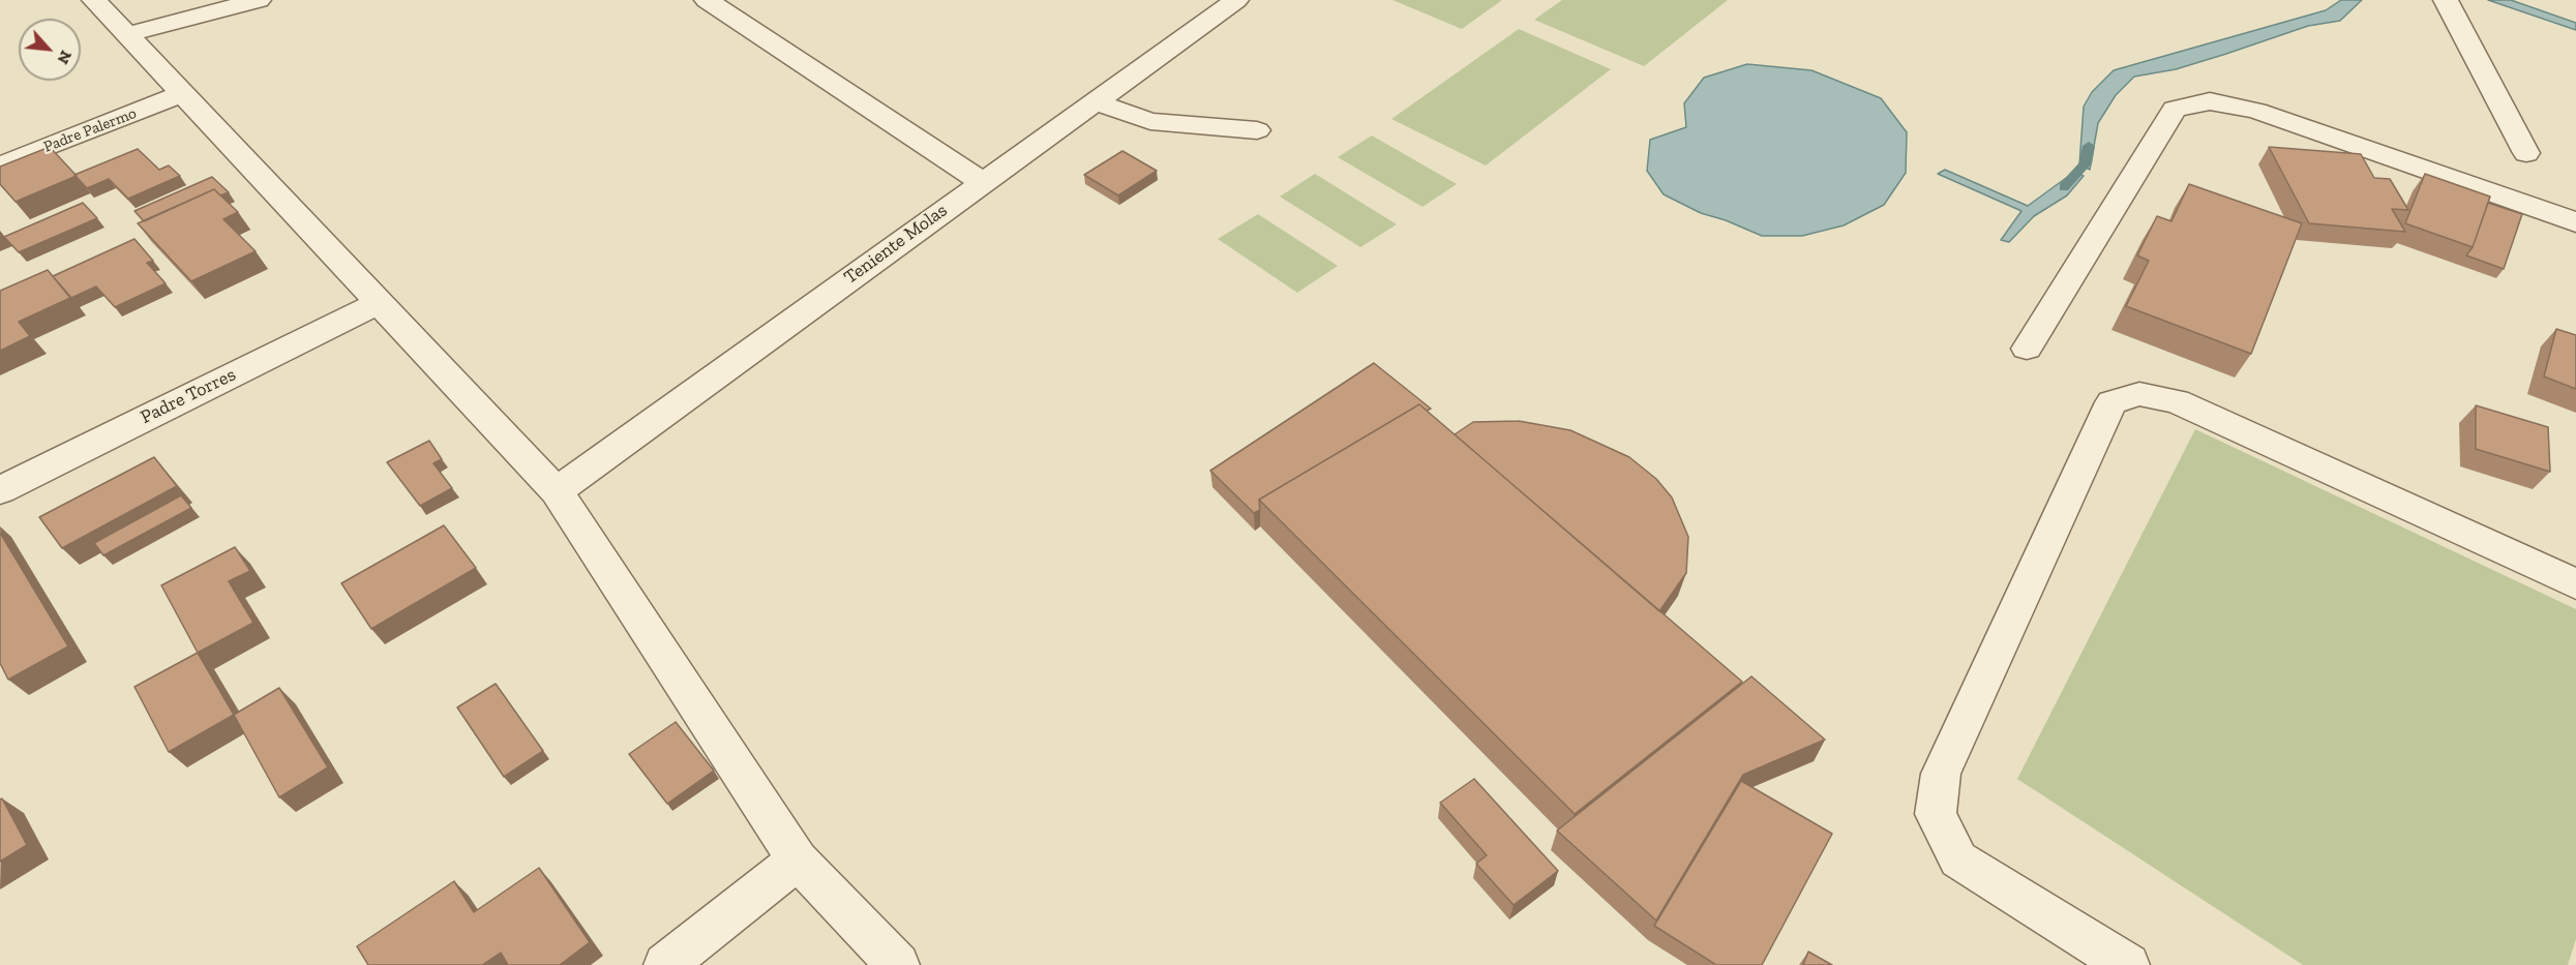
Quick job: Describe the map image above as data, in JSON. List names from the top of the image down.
{
  "streets": {
    "street": ["Padre Palermo", "Teniente Molas", "Padre Torres"]
  },
  "north": "bottom right"
}
